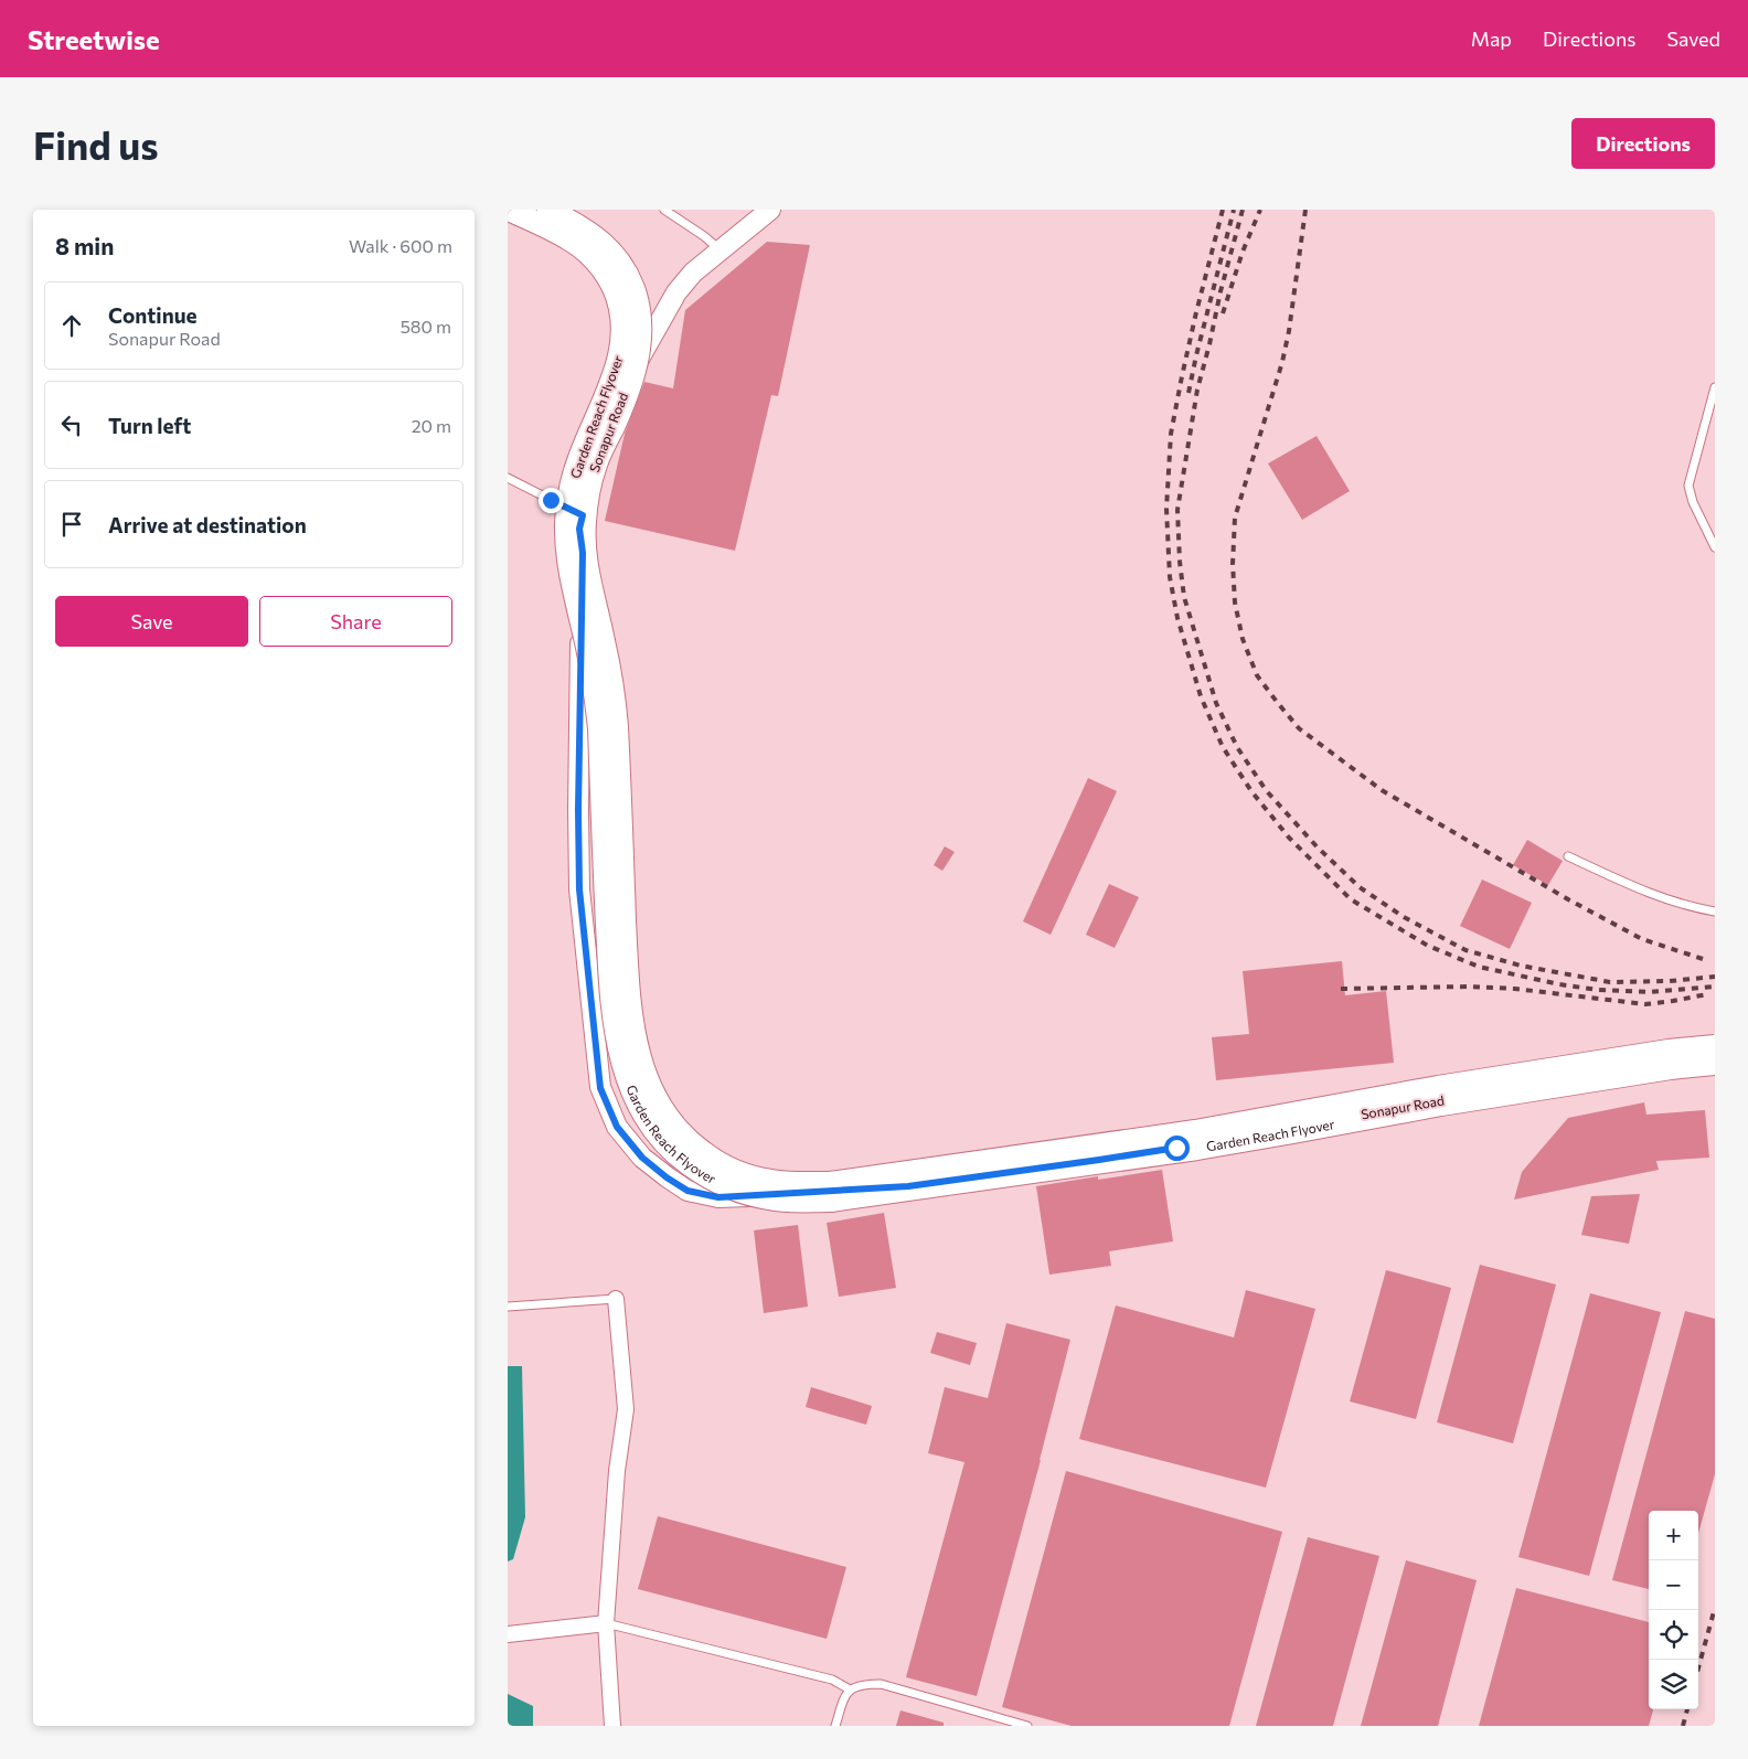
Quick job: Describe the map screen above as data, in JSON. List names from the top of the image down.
{
  "streets": {
    "main road": ["Garden Reach Flyover"],
    "street": ["Sonapur Road"]
  },
  "crossings": [
    ["Garden Reach Flyover", "Sonapur Road"]
  ],
  "page": {
    "header": "Streetwise",
    "nav": ["Map", "Directions", "Saved"],
    "buttons": [
      "Directions",
      ["Save", "Share"]
    ],
    "title": "Find us",
    "heading": ["8 min", "Walk · 600 m"],
    "list": [
      ["Continue", "Sonapur Road", "580 m"],
      ["Turn left", "20 m"],
      "Arrive at destination"
    ],
    "map_buttons": ["+", "−"]
  }
}
